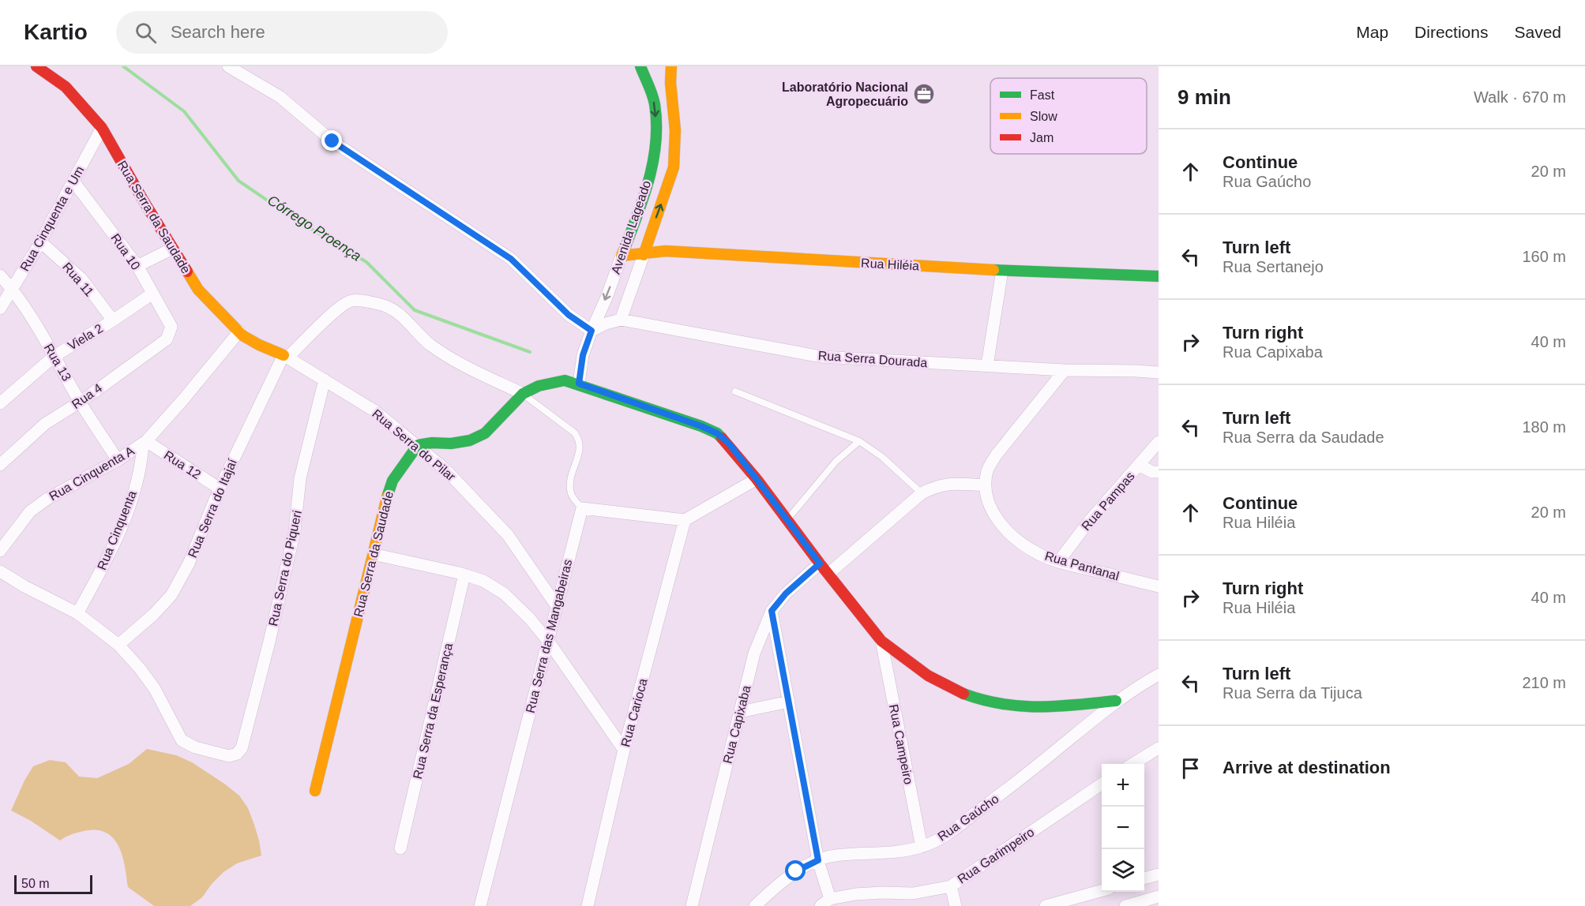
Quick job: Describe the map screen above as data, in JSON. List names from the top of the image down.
{
  "streets": {
    "street": [
      "Rua Serra da Saudade",
      "Rua Cinquenta e Um",
      "Avenida Lageado",
      "Rua 10",
      "Rua Hiléia",
      "Rua 11",
      "Viela 2",
      "Rua Serra Dourada",
      "Rua 13",
      "Rua 4",
      "Rua Serra do Pilar",
      "Rua 12",
      "Rua Cinquenta A",
      "Rua Pampas",
      "Rua Serra do Itajaí",
      "Rua Cinquenta",
      "Rua Pantanal",
      "Rua Serra do Piqueri",
      "Rua Serra das Mangabeiras",
      "Rua Serra da Esperança",
      "Rua Carioca",
      "Rua Capixaba",
      "Rua Campeiro",
      "Rua Gaúcho",
      "Rua Garimpeiro"
    ]
  },
  "crossings": [
    ["Rua Serra da Saudade", "Rua Cinquenta e Um"],
    ["Rua Serra da Saudade", "Rua Serra do Pilar"],
    ["Rua Serra da Saudade", "Rua Cinquenta A"],
    ["Rua Serra da Saudade", "Rua Serra do Itajaí"],
    ["Rua Cinquenta e Um", "Rua 10"],
    ["Rua Cinquenta e Um", "Rua 11"],
    ["Rua Cinquenta e Um", "Rua 13"],
    ["Avenida Lageado", "Rua Hiléia"],
    ["Avenida Lageado", "Rua Serra Dourada"],
    ["Rua 10", "Viela 2"],
    ["Rua 10", "Rua 4"],
    ["Rua 11", "Viela 2"],
    ["Viela 2", "Rua 13"],
    ["Rua 13", "Rua 4"],
    ["Rua 13", "Rua Cinquenta A"],
    ["Rua Serra do Pilar", "Rua Serra do Itajaí"],
    ["Rua Serra do Pilar", "Rua Serra do Piqueri"],
    ["Rua Serra do Pilar", "Rua Serra das Mangabeiras"],
    ["Rua 12", "Rua Cinquenta A"],
    ["Rua 12", "Rua Serra do Itajaí"],
    ["Rua 12", "Rua Cinquenta"],
    ["Rua Cinquenta A", "Rua Cinquenta"],
    ["Rua Pampas", "Rua Pantanal"],
    ["Rua Serra do Itajaí", "Rua Serra do Piqueri"],
    ["Rua Campeiro", "Rua Gaúcho"]
  ],
  "water": ["Córrego Proença"],
  "places": {
    "office": ["Laboratório Nacional Agropecuário"]
  },
  "legend": ["Fast", "Slow", "Jam"],
  "scale_bar": "50 m",
  "page": {
    "header": "Kartio",
    "search": "Search here",
    "nav": ["Map", "Directions", "Saved"],
    "heading": ["9 min", "Walk · 670 m"],
    "list": [
      ["Continue", "Rua Gaúcho", "20 m"],
      ["Turn left", "Rua Sertanejo", "160 m"],
      ["Turn right", "Rua Capixaba", "40 m"],
      ["Turn left", "Rua Serra da Saudade", "180 m"],
      ["Continue", "Rua Hiléia", "20 m"],
      ["Turn right", "Rua Hiléia", "40 m"],
      ["Turn left", "Rua Serra da Tijuca", "210 m"],
      "Arrive at destination"
    ],
    "map_buttons": ["+", "−"],
    "scale": "50 m"
  }
}
